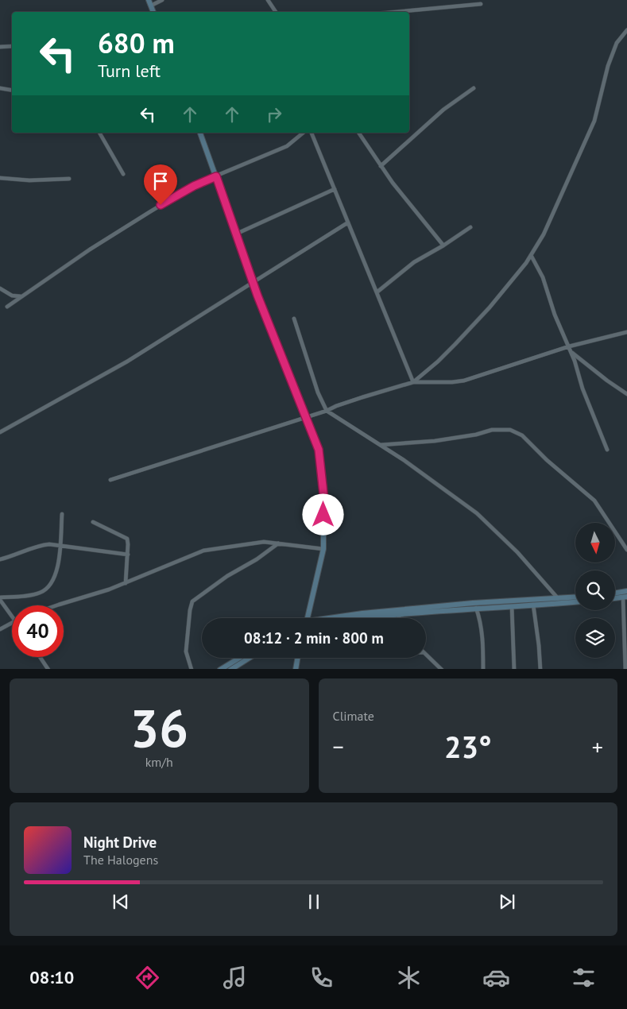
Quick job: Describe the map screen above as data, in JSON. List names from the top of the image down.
{
  "north": "bottom",
  "page": {
    "turn": ["680 m", "Turn left"],
    "limit": "40",
    "trip": "08:12 · 2 min · 800 m",
    "tile": [
      ["36", "km/h"],
      "Climate"
    ],
    "heat": ["−", "23°", "+"],
    "song": ["Night Drive", "The Halogens"],
    "tabs": "08:10"
  }
}
